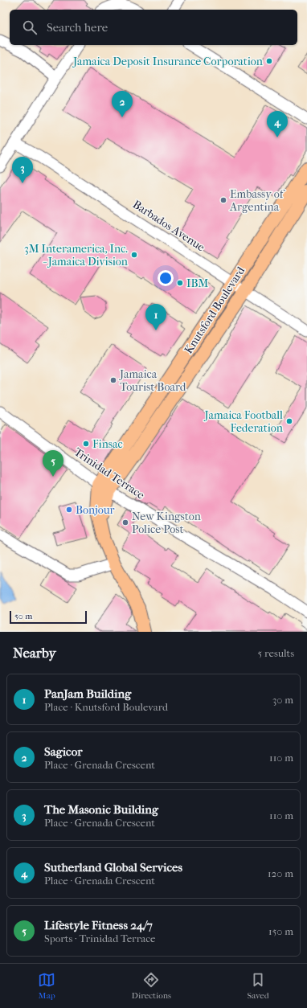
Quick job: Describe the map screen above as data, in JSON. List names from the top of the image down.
{
  "streets": {
    "main road": ["Knutsford Boulevard"],
    "street": ["Barbados Avenue", "Trinidad Terrace"]
  },
  "crossings": [
    ["Barbados Avenue", "Knutsford Boulevard"],
    ["Knutsford Boulevard", "Trinidad Terrace"]
  ],
  "places": [
    "Jamaica Deposit Insurance Corporation",
    "Embassy of Argentina",
    "3M Interamerica, Inc. - Jamaica Division",
    "IBM",
    "Jamaica Tourist Board",
    "Jamaica Football Federation",
    "Finsac",
    "Bonjour",
    "New Kingston Police Post"
  ],
  "scale_bar": "50 m",
  "page": {
    "search": "Search here",
    "pins": [
      "2",
      "4",
      "3",
      "1",
      "5"
    ],
    "scale": "50 m",
    "heading": ["Nearby", "5 results"],
    "list": [
      {
        "mark": "1",
        "name": "PanJam Building",
        "note": "Place · Knutsford Boulevard",
        "value": "30 m"
      },
      {
        "mark": "2",
        "name": "Sagicor",
        "note": "Place · Grenada Crescent",
        "value": "110 m"
      },
      {
        "mark": "3",
        "name": "The Masonic Building",
        "note": "Place · Grenada Crescent",
        "value": "110 m"
      },
      {
        "mark": "4",
        "name": "Sutherland Global Services",
        "note": "Place · Grenada Crescent",
        "value": "120 m"
      },
      {
        "mark": "5",
        "name": "Lifestyle Fitness 24/7",
        "note": "Sports · Trinidad Terrace",
        "value": "150 m"
      }
    ],
    "nav": ["Map", "Directions", "Saved"]
  }
}
